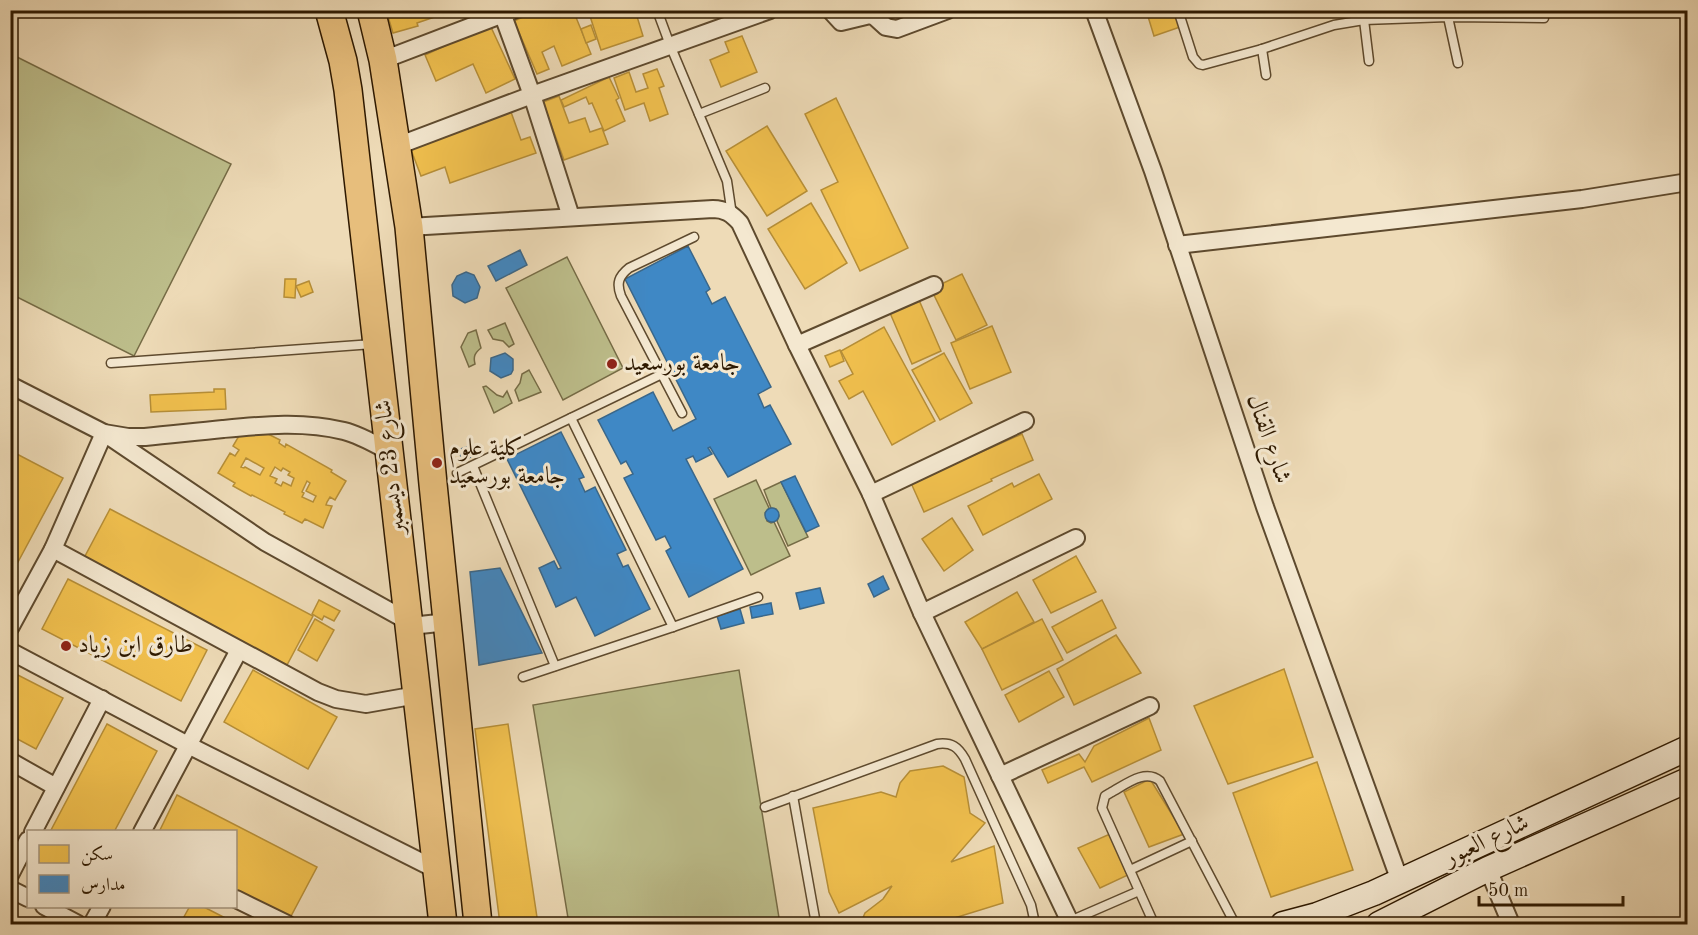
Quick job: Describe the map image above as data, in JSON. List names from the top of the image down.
{
  "streets": {
    "main road": ["شارع 23 ديسمبر"],
    "street": ["شارع القنال", "شارع العبور"]
  },
  "crossings": [
    ["شارع القنال", "شارع العبور"]
  ],
  "places": ["جامعة بورسعيد", "كلية علوم جامعة بورسعيد", "طارق ابن زياد"],
  "legend": ["سكن", "مدارس"],
  "scale_bar": "50 m"
}
